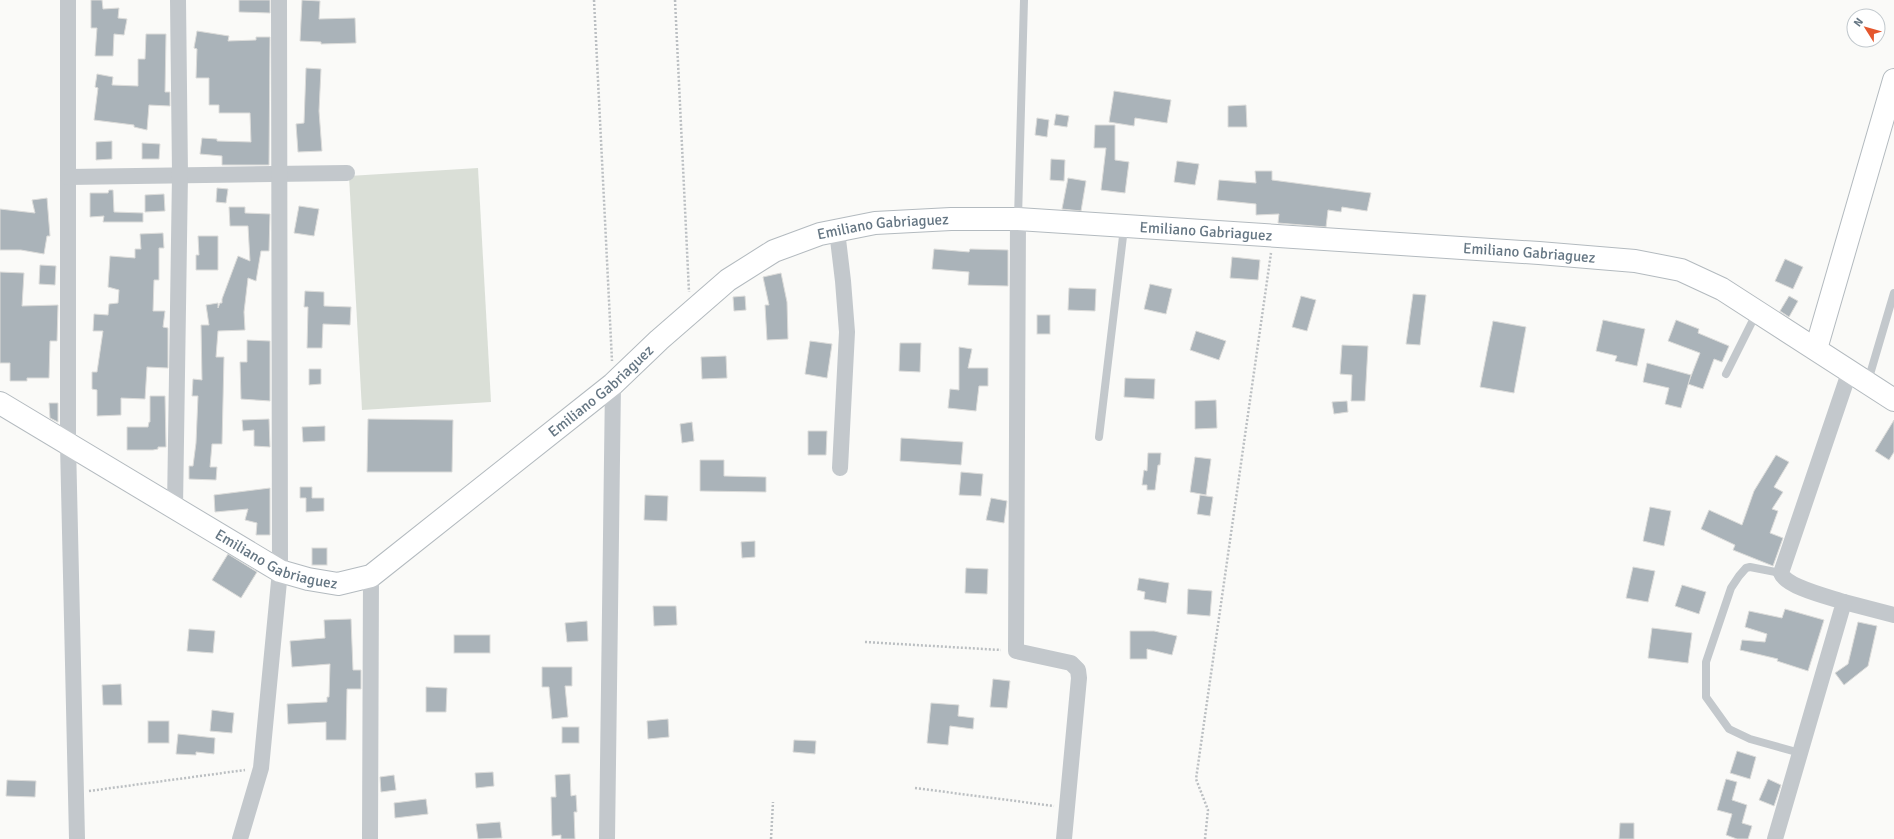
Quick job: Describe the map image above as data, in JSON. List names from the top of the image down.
{
  "streets": {
    "main road": ["Emiliano Gabriaguez"]
  },
  "north": "top left"
}
